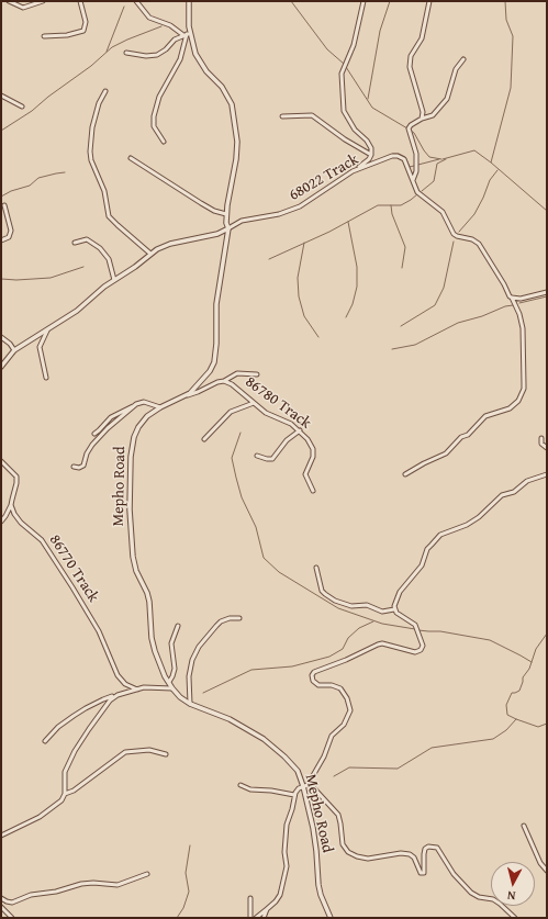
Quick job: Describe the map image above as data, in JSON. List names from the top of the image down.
{
  "streets": {
    "street": [
      "68022 Track",
      "86780 Track",
      "Mepho Road",
      "86770 Track"
    ]
  },
  "crossings": [
    ["68022 Track", "Mepho Road"],
    ["86780 Track", "Mepho Road"]
  ],
  "north": "bottom"
}
